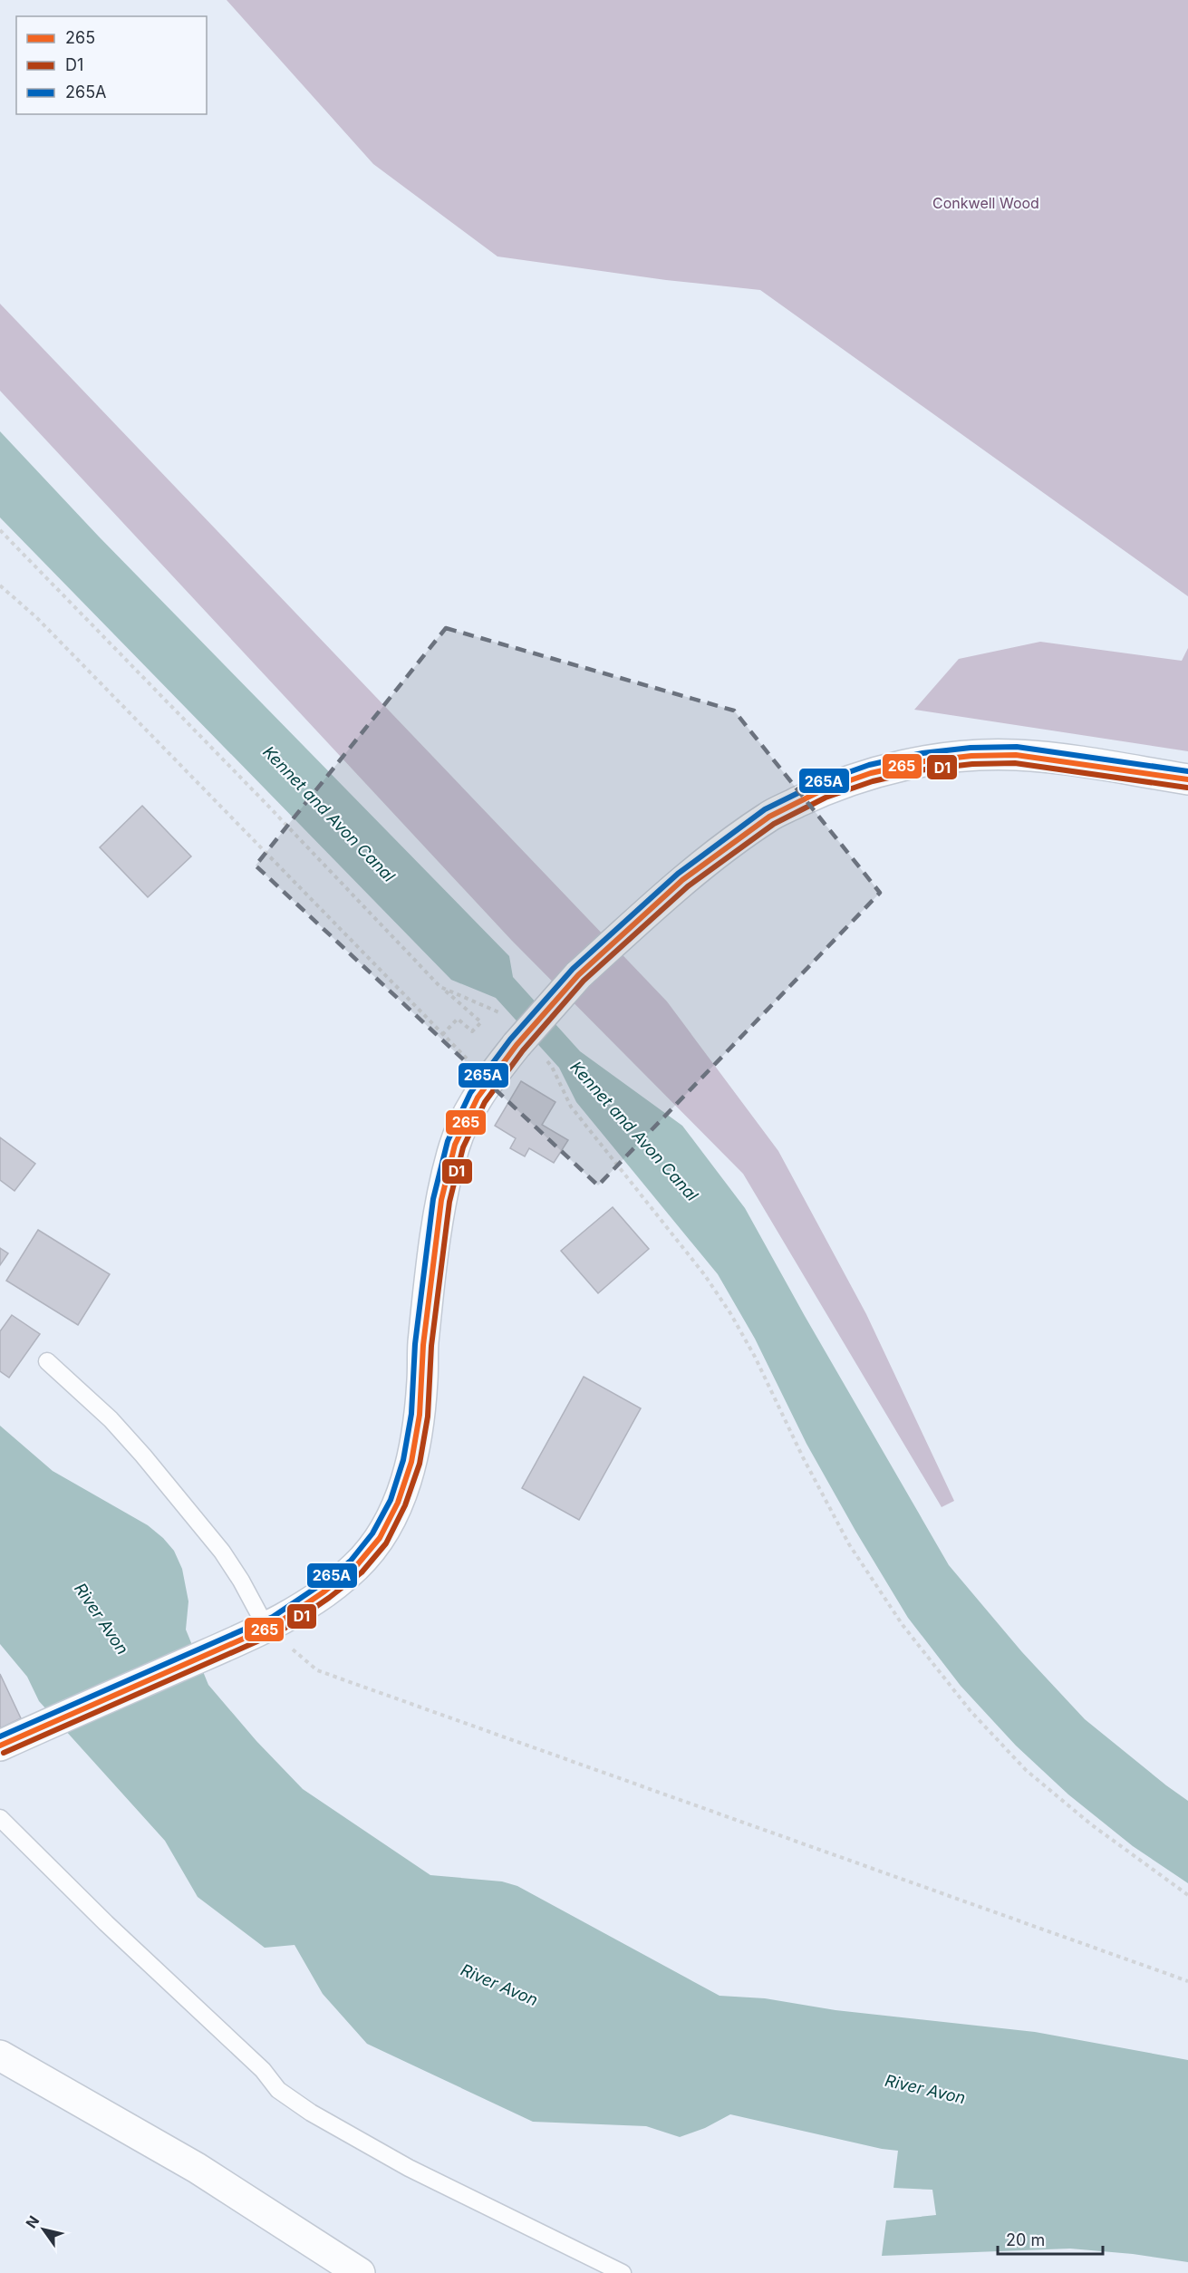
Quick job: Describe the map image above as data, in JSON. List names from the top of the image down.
{
  "water": ["Kennet and Avon Canal", "River Avon"],
  "parks": ["Conkwell Wood"],
  "lines": ["transit line 265A", "transit line 265", "transit line D1"],
  "legend": ["265", "D1", "265A"],
  "scale_bar": "20 m",
  "north": "top left"
}
